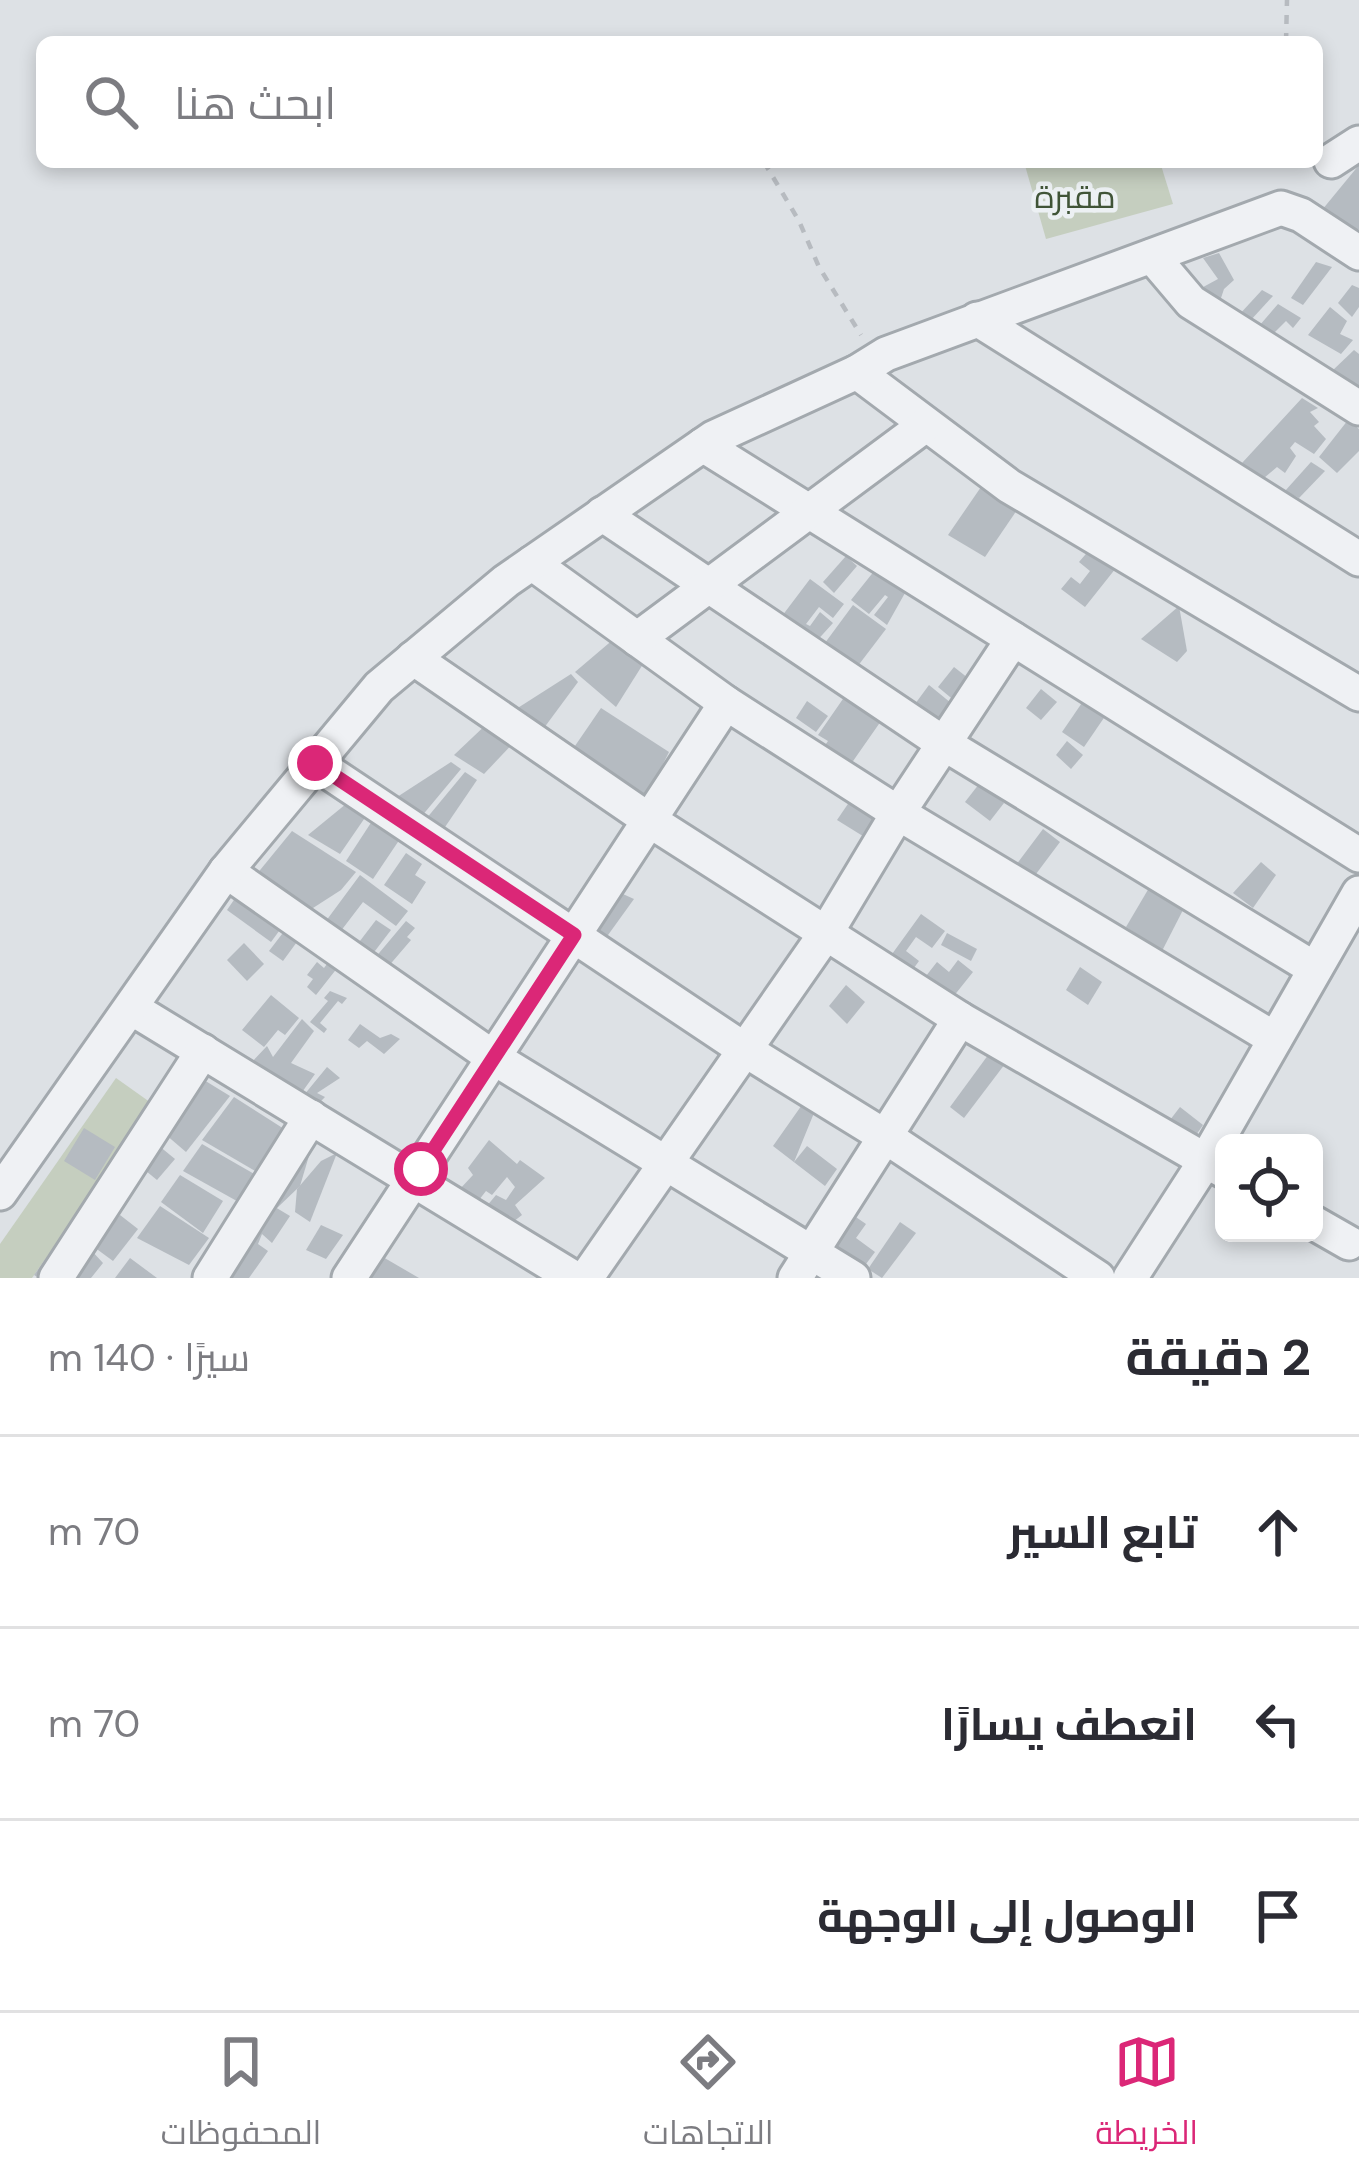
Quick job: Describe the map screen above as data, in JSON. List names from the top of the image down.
{
  "parks": ["مقبرة"],
  "page": {
    "search": "ابحث هنا",
    "heading": ["2 دقيقة", "سيرًا · 140 m"],
    "list": [
      ["تابع السير", "70 m"],
      ["انعطف يسارًا", "70 m"],
      "الوصول إلى الوجهة"
    ],
    "nav": ["الخريطة", "الاتجاهات", "المحفوظات"]
  }
}
